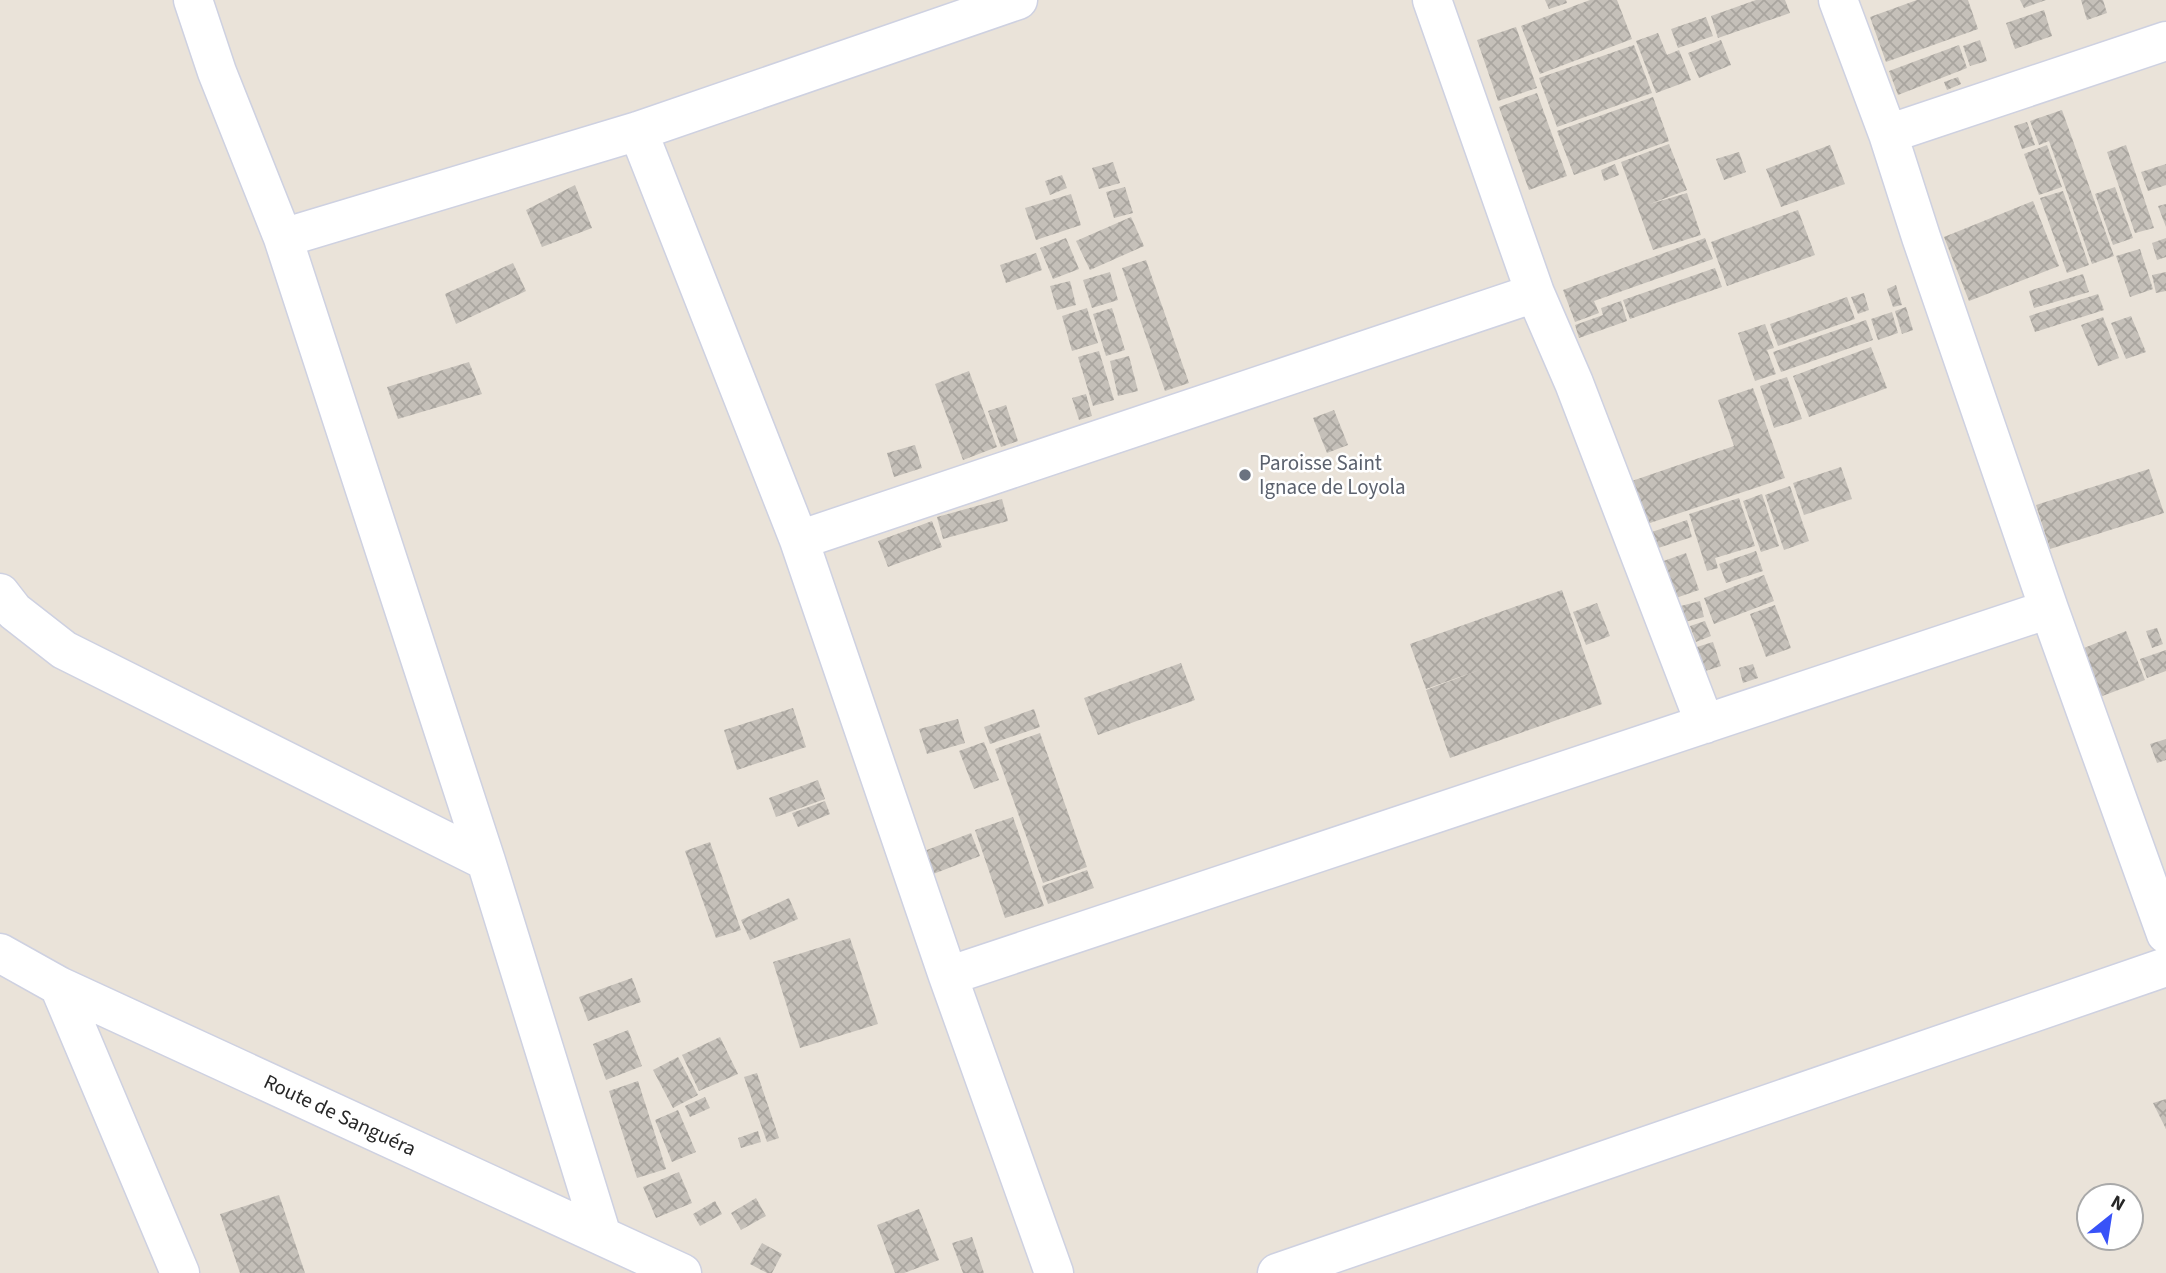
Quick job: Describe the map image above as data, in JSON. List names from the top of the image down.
{
  "streets": {
    "street": ["Route de Sanguéra"]
  },
  "places": ["Paroisse Saint Ignace de Loyola"],
  "north": "top right"
}
